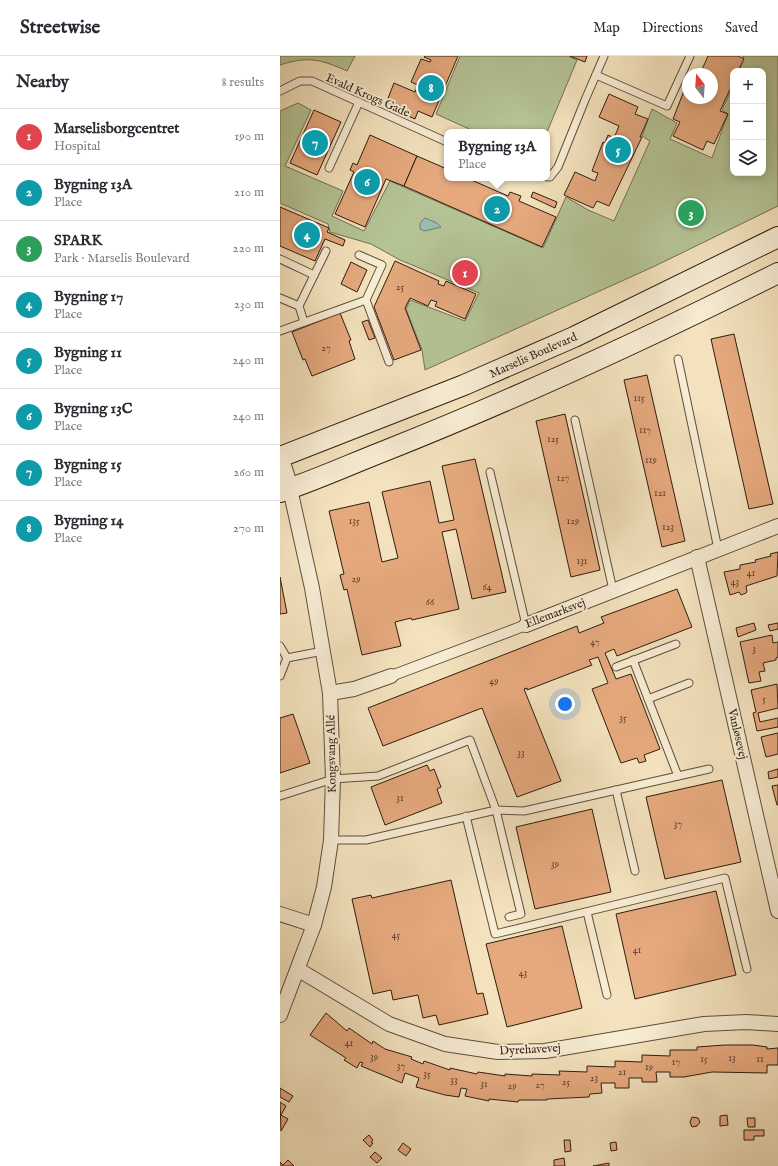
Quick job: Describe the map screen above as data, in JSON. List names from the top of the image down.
{
  "streets": {
    "main road": ["Marselis Boulevard"],
    "street": [
      "Ellemarksvej",
      "Vanløsevej",
      "Kongsvang Allé",
      "Dyrehavevej"
    ],
    "lane": ["Evald Krogs Gade"]
  },
  "crossings": [
    ["Ellemarksvej", "Vanløsevej"],
    ["Ellemarksvej", "Kongsvang Allé"],
    ["Kongsvang Allé", "Dyrehavevej"]
  ],
  "house_numbers": [
    "25",
    "27",
    "115",
    "117",
    "125",
    "119",
    "127",
    "121",
    "135",
    "129",
    "123",
    "131",
    "41",
    "29",
    "43",
    "64",
    "66",
    "47",
    "3",
    "49",
    "5",
    "35",
    "33",
    "31",
    "37",
    "39",
    "45",
    "41",
    "43",
    "41",
    "39",
    "13",
    "15",
    "11",
    "17",
    "37",
    "19",
    "21",
    "35",
    "23",
    "33",
    "25",
    "31",
    "27",
    "29"
  ],
  "north": "top",
  "page": {
    "header": "Streetwise",
    "nav": ["Map", "Directions", "Saved"],
    "heading": ["Nearby", "8 results"],
    "map_buttons": ["+", "−"],
    "pins": [
      "8",
      "7",
      "5",
      "6",
      "2",
      "3",
      "4",
      "1"
    ],
    "list": [
      {
        "mark": "1",
        "name": "Marselisborgcentret",
        "note": "Hospital",
        "value": "190 m"
      },
      {
        "mark": "2",
        "name": "Bygning 13A",
        "note": "Place",
        "value": "210 m"
      },
      {
        "mark": "3",
        "name": "SPARK",
        "note": "Park · Marselis Boulevard",
        "value": "220 m"
      },
      {
        "mark": "4",
        "name": "Bygning 17",
        "note": "Place",
        "value": "230 m"
      },
      {
        "mark": "5",
        "name": "Bygning 11",
        "note": "Place",
        "value": "240 m"
      },
      {
        "mark": "6",
        "name": "Bygning 13C",
        "note": "Place",
        "value": "240 m"
      },
      {
        "mark": "7",
        "name": "Bygning 15",
        "note": "Place",
        "value": "260 m"
      },
      {
        "mark": "8",
        "name": "Bygning 14",
        "note": "Place",
        "value": "270 m"
      }
    ],
    "popup": ["Bygning 13A", "Place"]
  }
}
